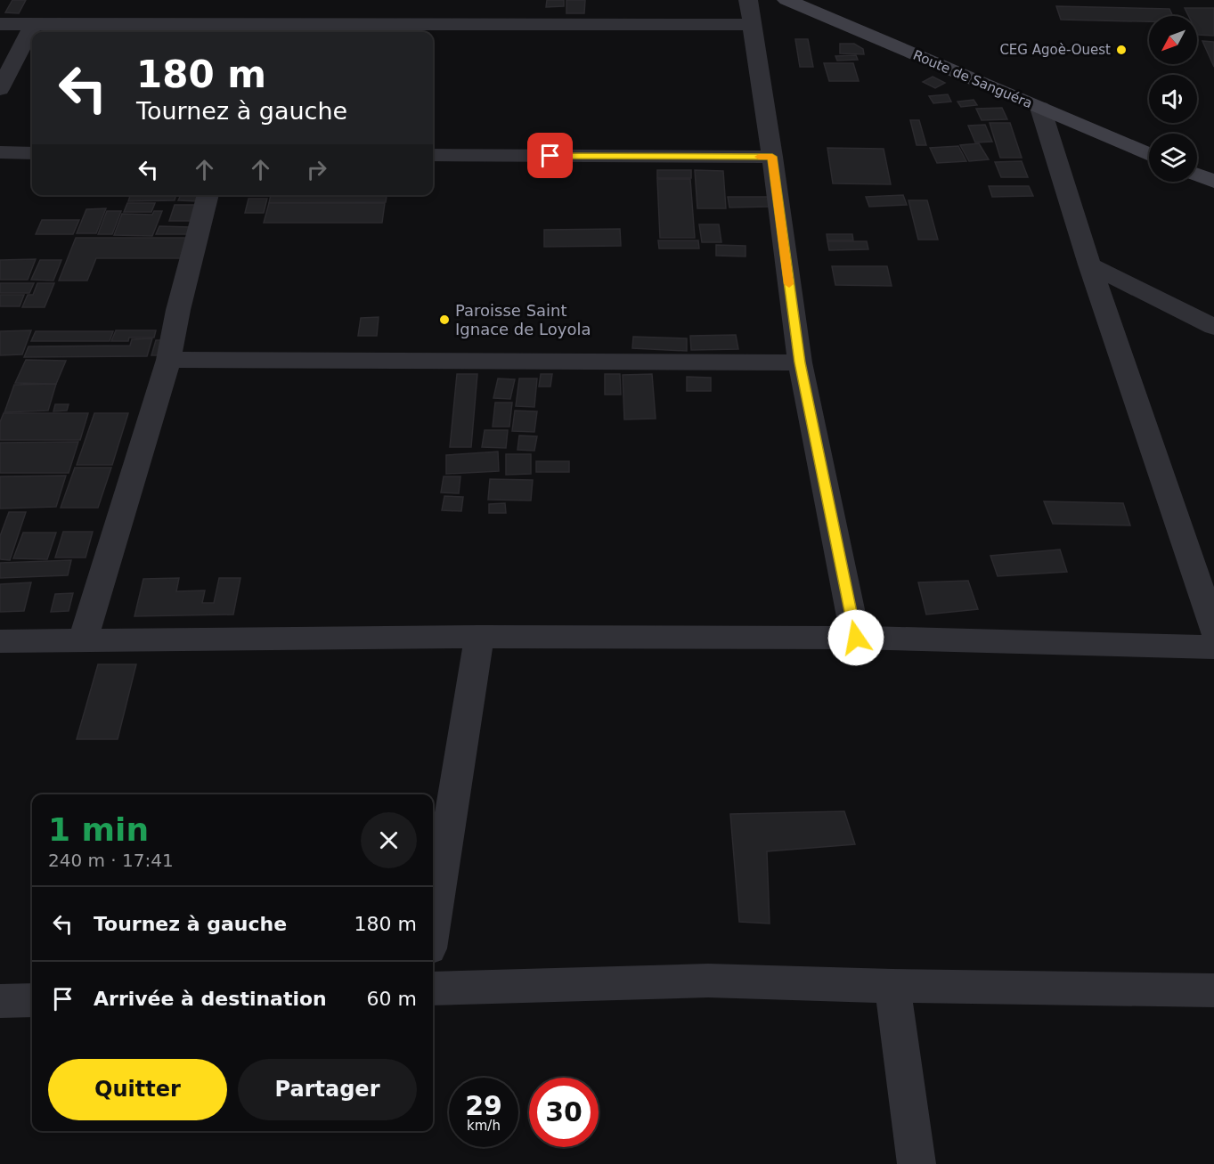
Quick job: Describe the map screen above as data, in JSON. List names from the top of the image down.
{
  "streets": {
    "street": ["Route de Sanguéra"]
  },
  "places": ["CEG Agoè-Ouest", "Paroisse Saint Ignace de Loyola"],
  "north": "bottom left",
  "page": {
    "turn": ["180 m", "Tournez à gauche"],
    "heading": ["1 min", "240 m · 17:41"],
    "list": [
      {
        "name": "Tournez à gauche",
        "value": "180 m"
      },
      {
        "name": "Arrivée à destination",
        "value": "60 m"
      }
    ],
    "buttons": ["Quitter", "Partager"],
    "speed": "29 km/h",
    "limit": "30"
  }
}
